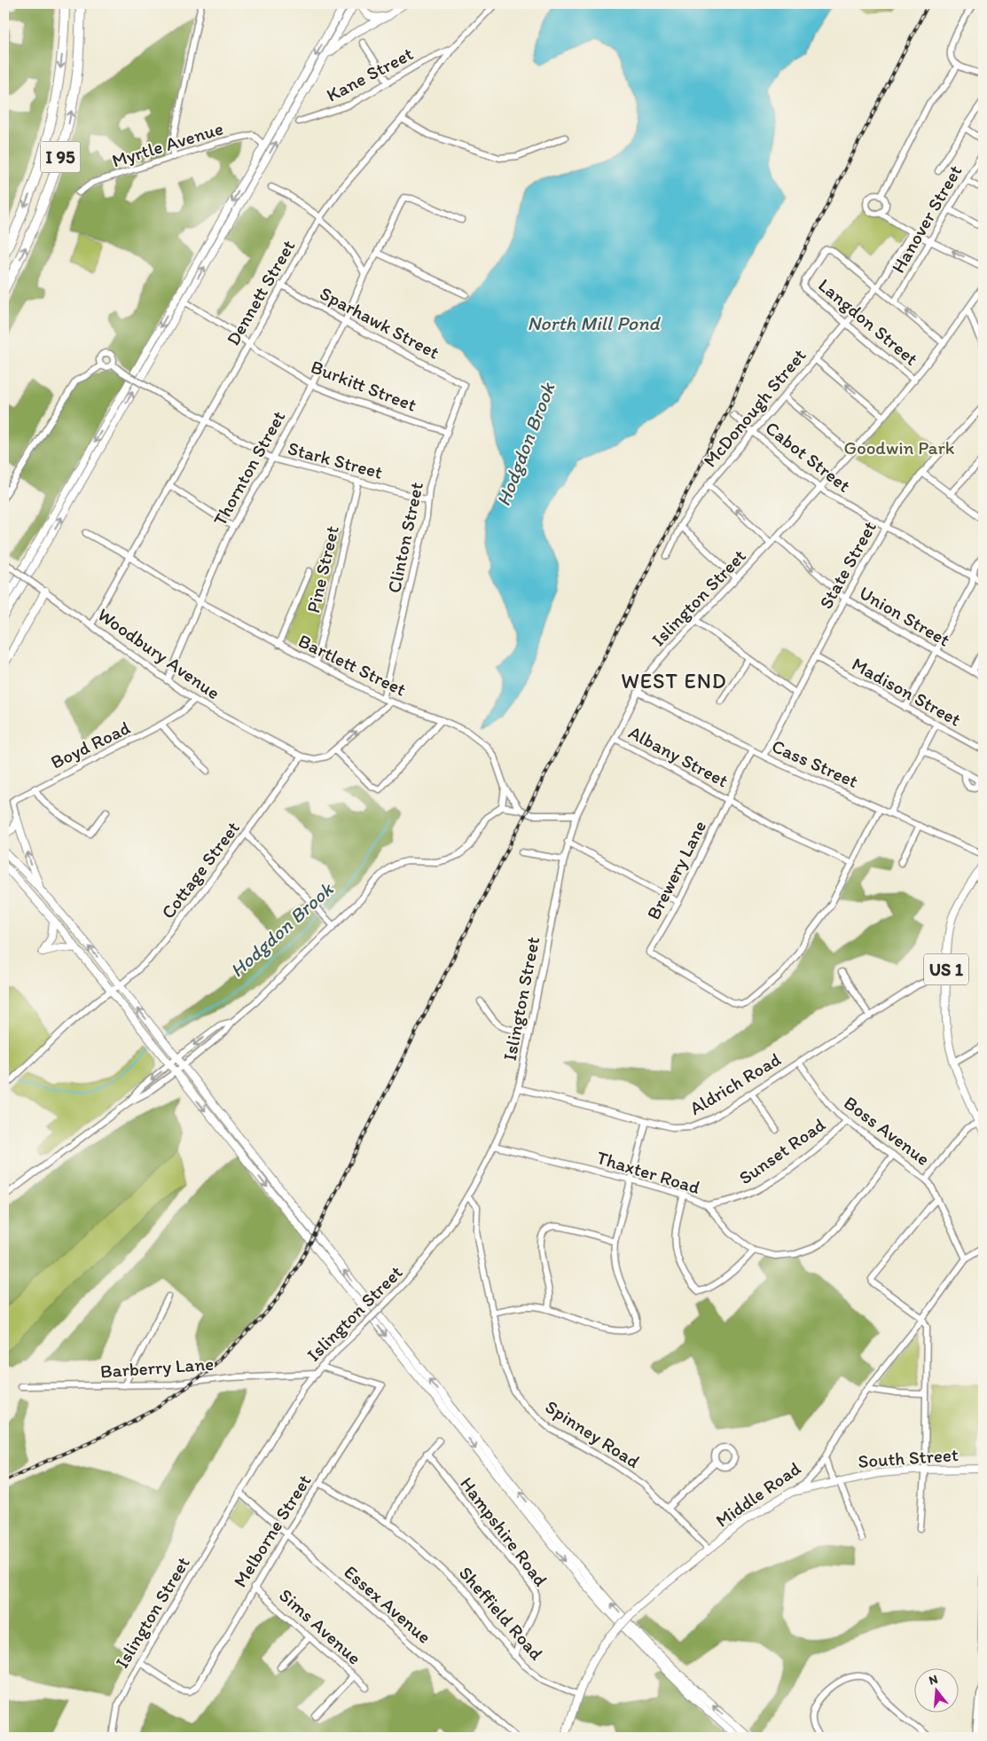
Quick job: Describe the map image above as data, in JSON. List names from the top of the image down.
{
  "streets": {
    "highway": ["I 95"],
    "main road": ["US 1", "South Street", "Middle Road"],
    "street": [
      "Kane Street",
      "Myrtle Avenue",
      "Hanover Street",
      "Dennett Street",
      "Langdon Street",
      "Sparhawk Street",
      "Burkitt Street",
      "McDonough Street",
      "Cabot Street",
      "Stark Street",
      "Thornton Street",
      "Clinton Street",
      "State Street",
      "Pine Street",
      "Islington Street",
      "Union Street",
      "Woodbury Avenue",
      "Bartlett Street",
      "Madison Street",
      "Boyd Road",
      "Albany Street",
      "Cass Street",
      "Cottage Street",
      "Brewery Lane",
      "Aldrich Road",
      "Boss Avenue",
      "Sunset Road",
      "Thaxter Road",
      "Barberry Lane",
      "Spinney Road",
      "Melborne Street",
      "Hampshire Road",
      "Essex Avenue",
      "Sheffield Road",
      "Sims Avenue"
    ]
  },
  "crossings": [
    ["Kane Street", "Dennett Street"],
    ["Dennett Street", "Sparhawk Street"],
    ["Dennett Street", "Burkitt Street"],
    ["Dennett Street", "Stark Street"],
    ["Dennett Street", "Woodbury Avenue"],
    ["Dennett Street", "Bartlett Street"],
    ["Langdon Street", "McDonough Street"],
    ["Langdon Street", "Islington Street"],
    ["Sparhawk Street", "Thornton Street"],
    ["Sparhawk Street", "Clinton Street"],
    ["Burkitt Street", "Thornton Street"],
    ["Burkitt Street", "Clinton Street"],
    ["McDonough Street", "Cabot Street"],
    ["Cabot Street", "State Street"],
    ["Cabot Street", "Islington Street"],
    ["Stark Street", "Thornton Street"],
    ["Stark Street", "Clinton Street"],
    ["Stark Street", "Pine Street"],
    ["Thornton Street", "Woodbury Avenue"],
    ["Thornton Street", "Bartlett Street"],
    ["Clinton Street", "Bartlett Street"],
    ["State Street", "Union Street"],
    ["State Street", "Madison Street"],
    ["State Street", "Cass Street"],
    ["Pine Street", "Bartlett Street"],
    ["Islington Street", "Union Street"],
    ["Islington Street", "Albany Street"],
    ["Islington Street", "Cass Street"],
    ["Islington Street", "Aldrich Road"],
    ["Islington Street", "Thaxter Road"],
    ["Islington Street", "Barberry Lane"],
    ["Islington Street", "Spinney Road"],
    ["Islington Street", "Melborne Street"],
    ["Islington Street", "Essex Avenue"],
    ["Woodbury Avenue", "Bartlett Street"],
    ["Woodbury Avenue", "Boyd Road"],
    ["Woodbury Avenue", "Cottage Street"],
    ["Albany Street", "Cass Street"],
    ["Albany Street", "Brewery Lane"],
    ["US 1", "Aldrich Road"],
    ["Aldrich Road", "Boss Avenue"],
    ["Boss Avenue", "Sunset Road"],
    ["Boss Avenue", "Thaxter Road"],
    ["Sunset Road", "Thaxter Road"],
    ["Spinney Road", "Middle Road"],
    ["South Street", "Middle Road"],
    ["Middle Road", "Sheffield Road"],
    ["Melborne Street", "Essex Avenue"],
    ["Melborne Street", "Sheffield Road"],
    ["Melborne Street", "Sims Avenue"],
    ["Hampshire Road", "Sheffield Road"]
  ],
  "one_way": ["Union Street"],
  "districts": ["WEST END"],
  "water": ["North Mill Pond", "Hodgdon Brook"],
  "parks": ["Goodwin Park"],
  "north": "top"
}
